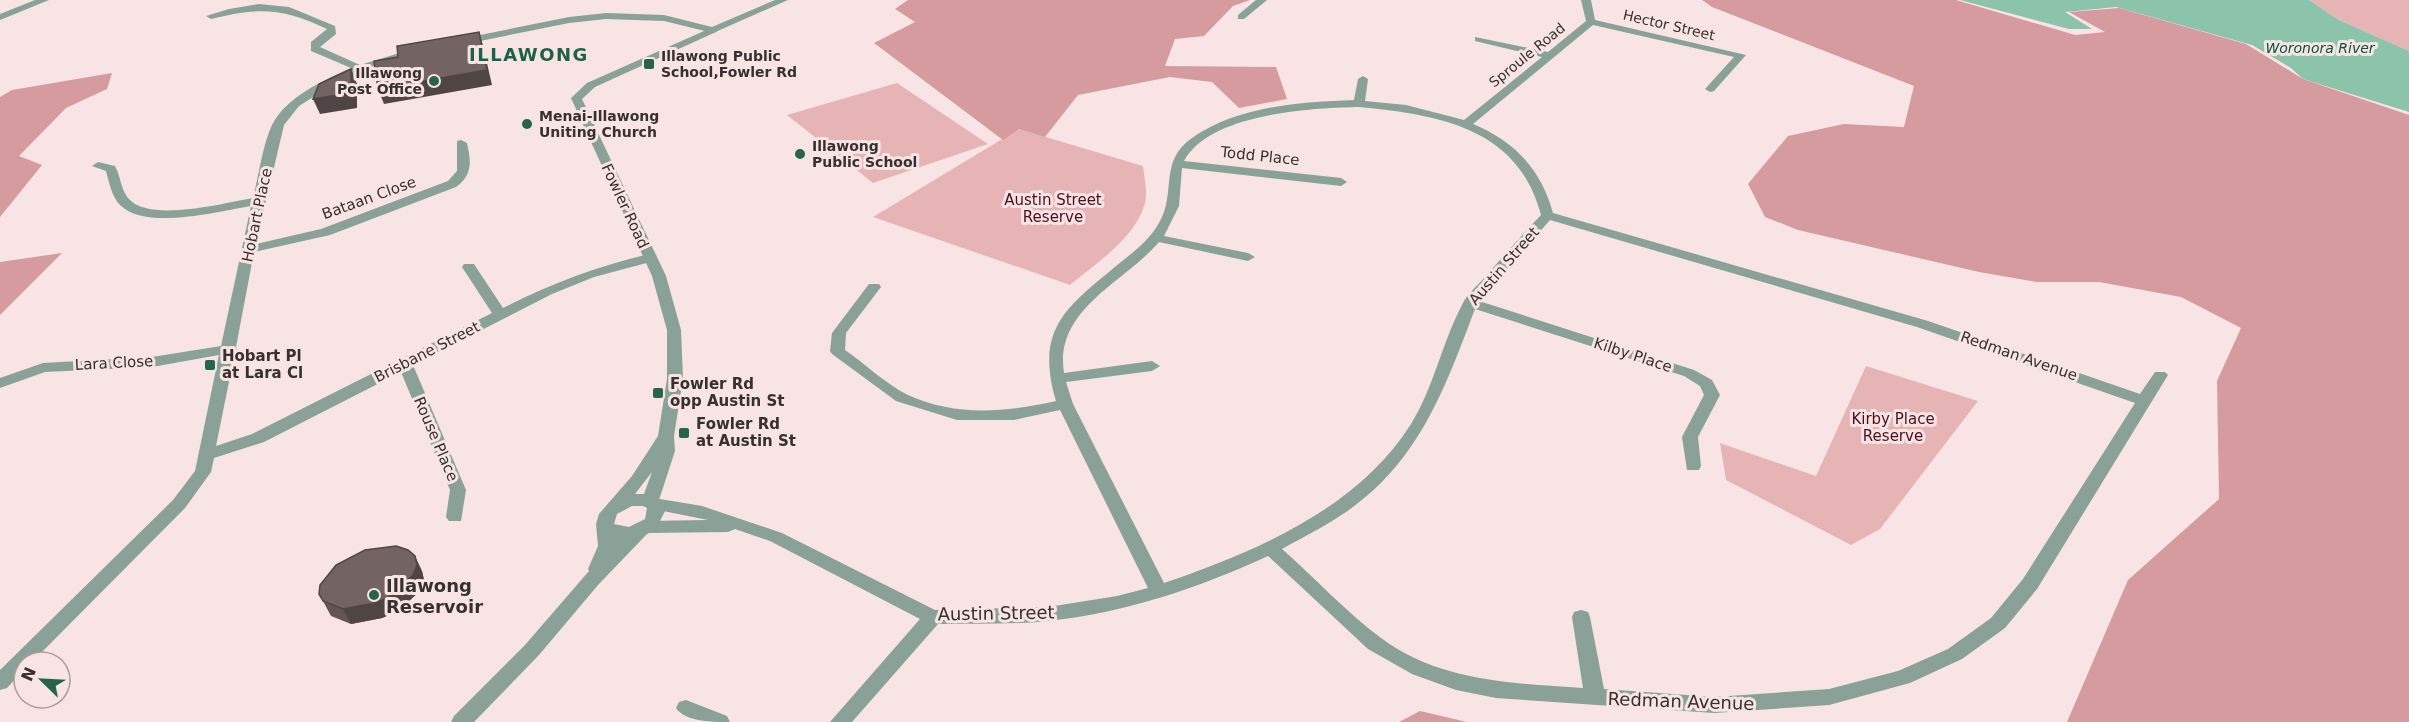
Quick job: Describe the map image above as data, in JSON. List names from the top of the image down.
{
  "streets": {
    "street": [
      "Hector Street",
      "Sproule Road",
      "Todd Place",
      "Bataan Close",
      "Fowler Road",
      "Hobart Place",
      "Austin Street",
      "Brisbane Street",
      "Kilby Place",
      "Redman Avenue",
      "Lara Close",
      "Rouse Place"
    ]
  },
  "crossings": [
    ["Hector Street", "Sproule Road"],
    ["Sproule Road", "Austin Street"],
    ["Todd Place", "Austin Street"],
    ["Bataan Close", "Hobart Place"],
    ["Fowler Road", "Austin Street"],
    ["Fowler Road", "Brisbane Street"],
    ["Hobart Place", "Brisbane Street"],
    ["Hobart Place", "Lara Close"],
    ["Austin Street", "Kilby Place"],
    ["Austin Street", "Redman Avenue"],
    ["Brisbane Street", "Rouse Place"]
  ],
  "districts": ["ILLAWONG"],
  "water": ["Woronora River"],
  "parks": ["Austin Street Reserve", "Kirby Place Reserve"],
  "places": {
    "transit": [
      "Illawong Public School,Fowler Rd",
      "Hobart Pl at Lara Cl",
      "Fowler Rd opp Austin St",
      "Fowler Rd at Austin St"
    ],
    "other": [
      "Illawong Post Office",
      "Menai-Illawong Uniting Church",
      "Illawong Public School",
      "Illawong Reservoir"
    ]
  },
  "north": "top left"
}
